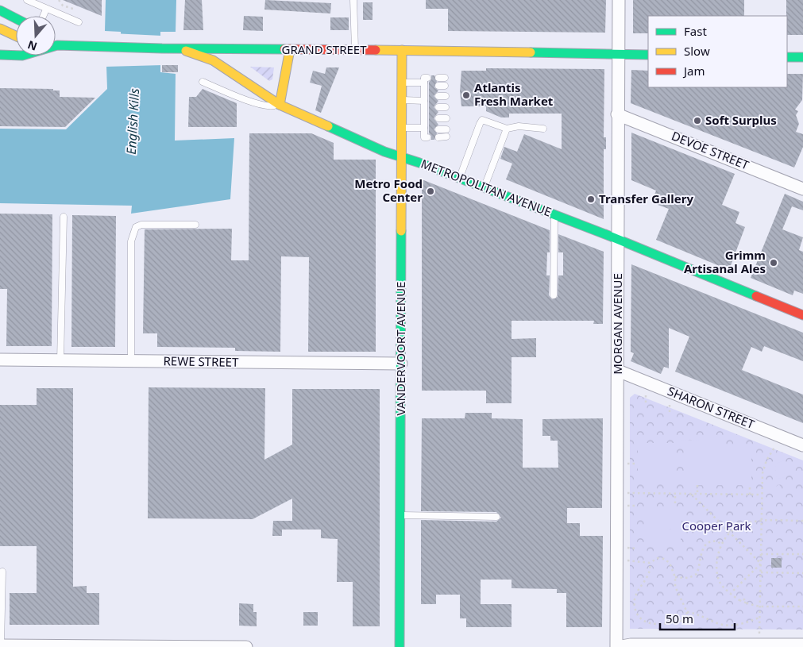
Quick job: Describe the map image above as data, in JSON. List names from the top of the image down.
{
  "streets": {
    "main road": ["GRAND STREET", "METROPOLITAN AVENUE", "VANDERVOORT AVENUE"],
    "street": [
      "DEVOE STREET",
      "MORGAN AVENUE",
      "REWE STREET",
      "SHARON STREET"
    ]
  },
  "crossings": [
    ["GRAND STREET", "METROPOLITAN AVENUE"],
    ["GRAND STREET", "MORGAN AVENUE"],
    ["GRAND STREET", "VANDERVOORT AVENUE"],
    ["DEVOE STREET", "MORGAN AVENUE"],
    ["METROPOLITAN AVENUE", "MORGAN AVENUE"],
    ["METROPOLITAN AVENUE", "VANDERVOORT AVENUE"],
    ["MORGAN AVENUE", "SHARON STREET"],
    ["VANDERVOORT AVENUE", "REWE STREET"]
  ],
  "water": ["English Kills"],
  "parks": ["Cooper Park"],
  "places": [
    "Atlantis Fresh Market",
    "Soft Surplus",
    "Metro Food Center",
    "Transfer Gallery",
    "Grimm Artisanal Ales"
  ],
  "legend": ["Fast", "Slow", "Jam"],
  "scale_bar": "50 m",
  "north": "bottom"
}
